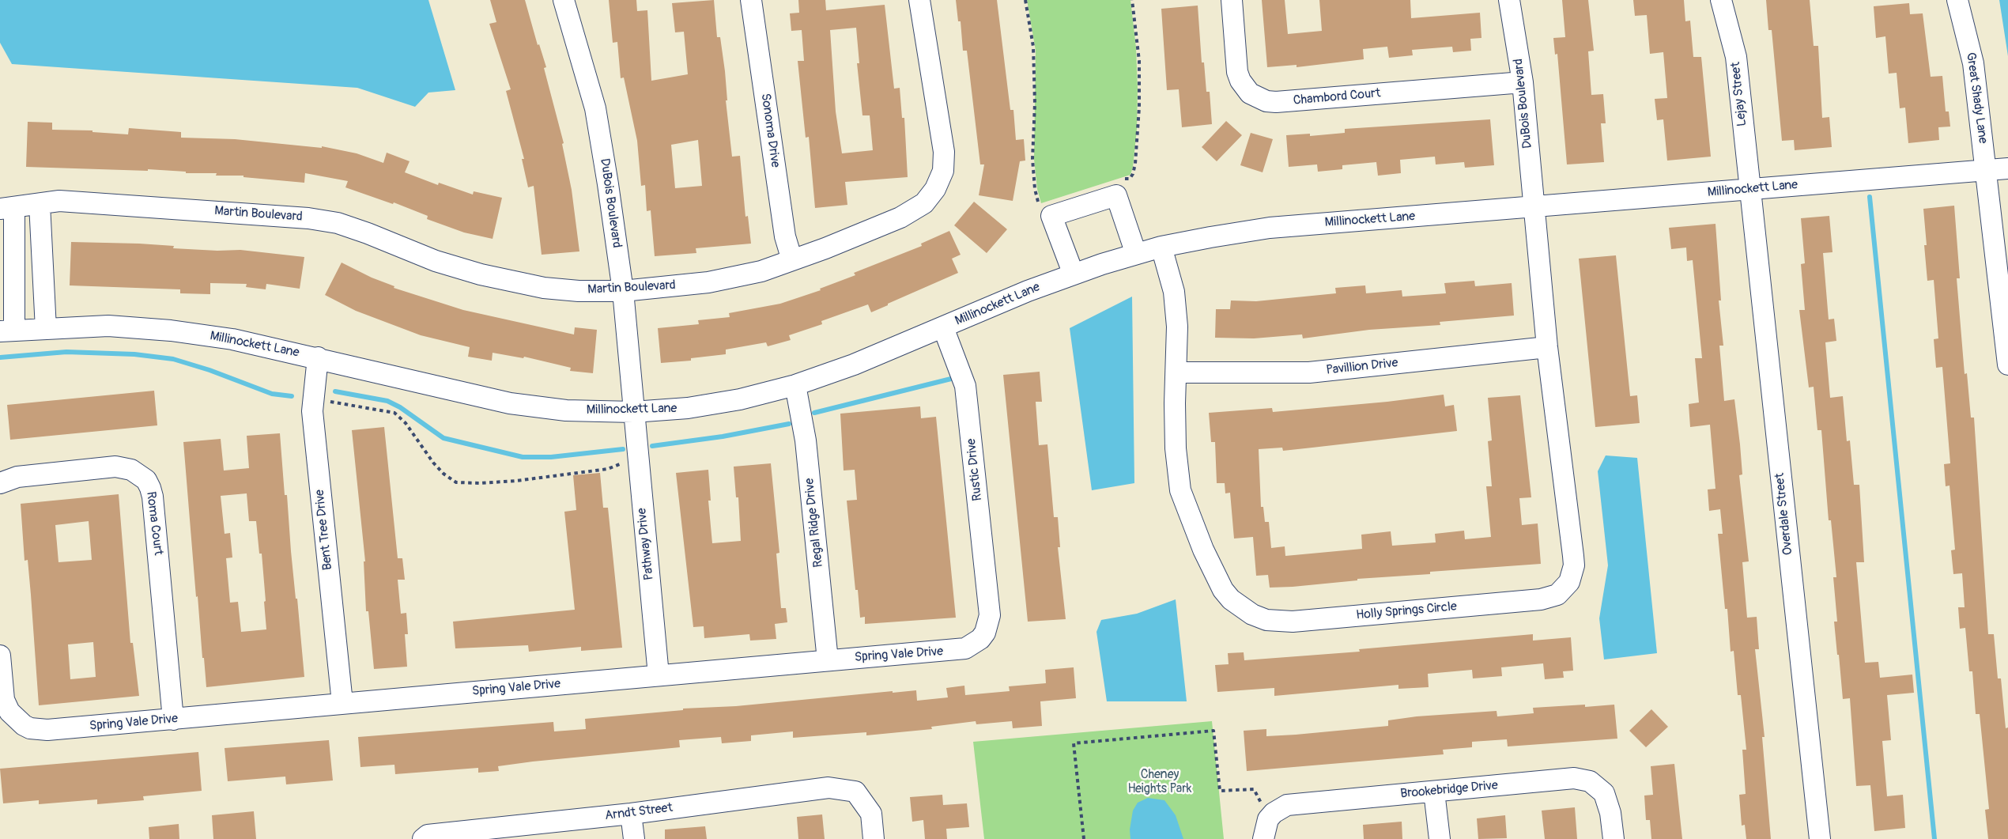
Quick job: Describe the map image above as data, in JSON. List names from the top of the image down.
{
  "streets": {
    "street": [
      "Lejay Street",
      "Chambord Court",
      "Great Shady Lane",
      "DuBois Boulevard",
      "Sonoma Drive",
      "Millinockett Lane",
      "Martin Boulevard",
      "Pavillion Drive",
      "Rustic Drive",
      "Overdale Street",
      "Regal Ridge Drive",
      "Roma Court",
      "Bent Tree Drive",
      "Pathway Drive",
      "Holly Springs Circle",
      "Spring Vale Drive",
      "Brookebridge Drive",
      "Arndt Street"
    ]
  },
  "crossings": [
    ["Lejay Street", "Millinockett Lane"],
    ["Lejay Street", "Overdale Street"],
    ["Chambord Court", "DuBois Boulevard"],
    ["Great Shady Lane", "Millinockett Lane"],
    ["DuBois Boulevard", "Millinockett Lane"],
    ["DuBois Boulevard", "Martin Boulevard"],
    ["DuBois Boulevard", "Pathway Drive"],
    ["DuBois Boulevard", "Holly Springs Circle"],
    ["Sonoma Drive", "Martin Boulevard"],
    ["Millinockett Lane", "Martin Boulevard"],
    ["Millinockett Lane", "Rustic Drive"],
    ["Millinockett Lane", "Overdale Street"],
    ["Millinockett Lane", "Regal Ridge Drive"],
    ["Millinockett Lane", "Bent Tree Drive"],
    ["Millinockett Lane", "Pathway Drive"],
    ["Millinockett Lane", "Holly Springs Circle"],
    ["Pavillion Drive", "Holly Springs Circle"],
    ["Rustic Drive", "Spring Vale Drive"],
    ["Regal Ridge Drive", "Spring Vale Drive"],
    ["Roma Court", "Spring Vale Drive"],
    ["Bent Tree Drive", "Spring Vale Drive"],
    ["Pathway Drive", "Spring Vale Drive"]
  ],
  "parks": ["Cheney Heights Park"]
}
